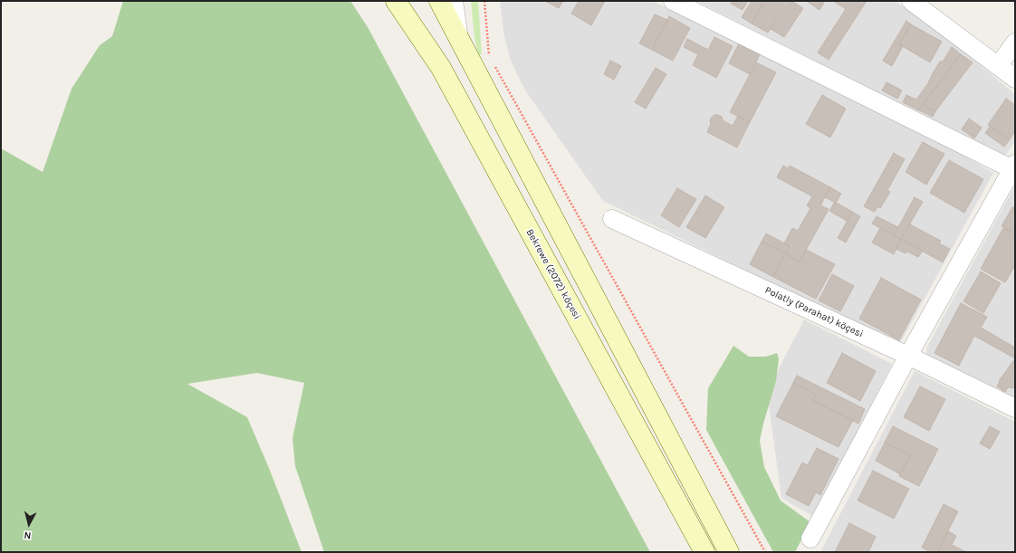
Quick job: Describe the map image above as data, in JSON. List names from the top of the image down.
{
  "streets": {
    "main road": ["Bekrewe (2072) köçesi"],
    "street": ["Polatly (Parahat) köçesi"]
  },
  "north": "bottom"
}
